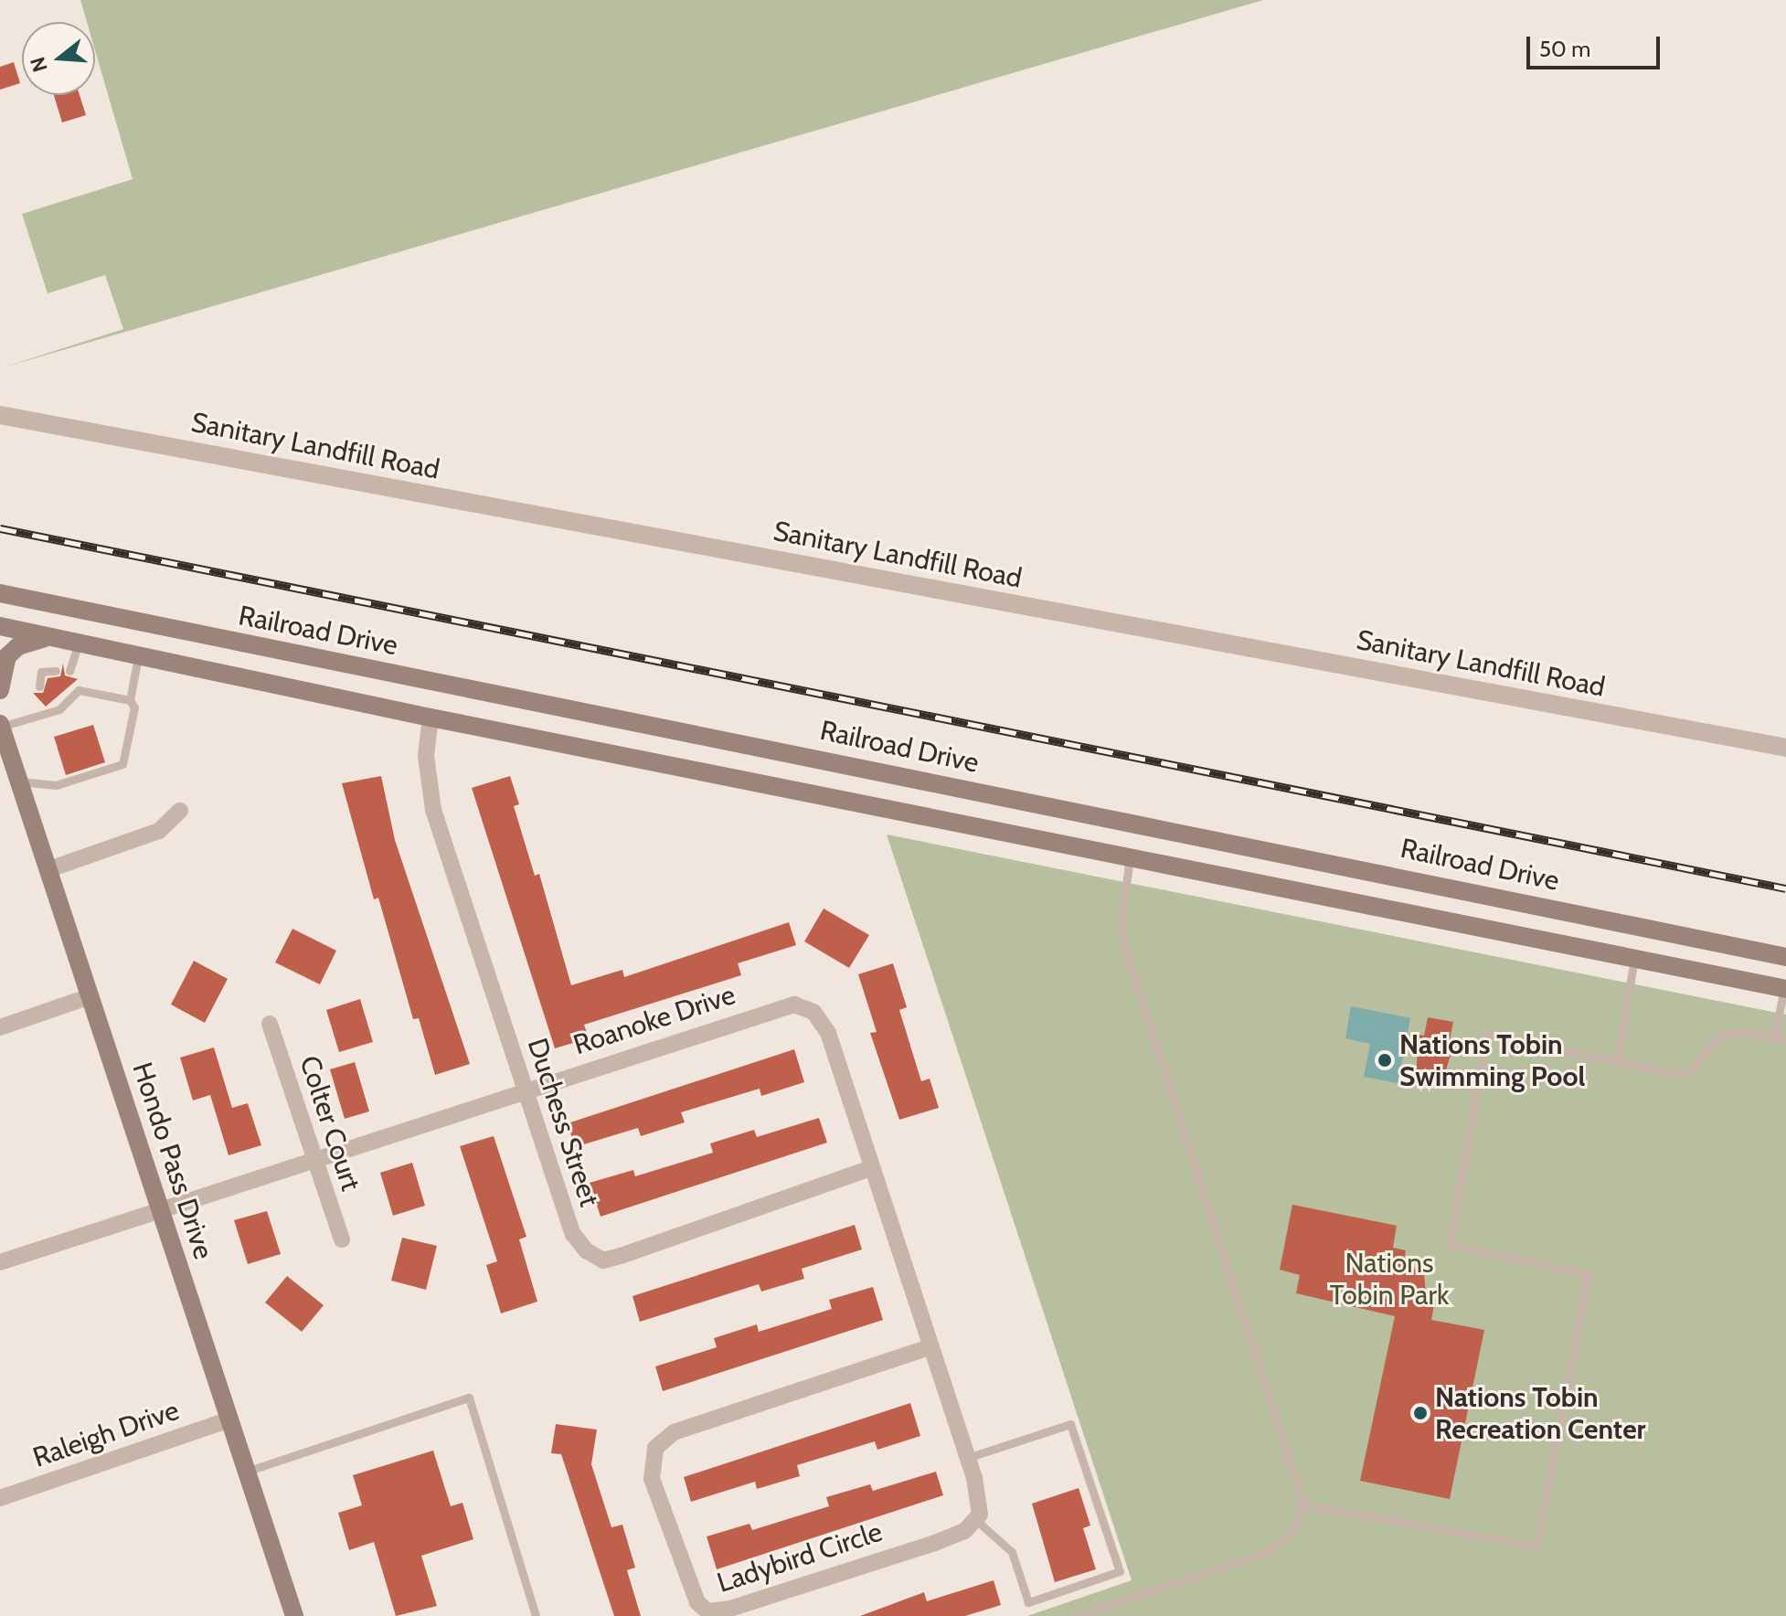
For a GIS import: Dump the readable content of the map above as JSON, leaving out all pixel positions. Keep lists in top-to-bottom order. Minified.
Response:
{"streets":{"main road":["Railroad Drive","Hondo Pass Drive"],"street":["Sanitary Landfill Road","Roanoke Drive","Duchess Street","Colter Court","Raleigh Drive","Ladybird Circle"]},"crossings":[["Roanoke Drive","Duchess Street"],["Roanoke Drive","Colter Court"],["Roanoke Drive","Hondo Pass Drive"],["Roanoke Drive","Ladybird Circle"],["Hondo Pass Drive","Raleigh Drive"]],"parks":["Nations Tobin Park"],"places":["Nations Tobin Swimming Pool","Nations Tobin Recreation Center"],"scale_bar":"50 m","north":"left"}
